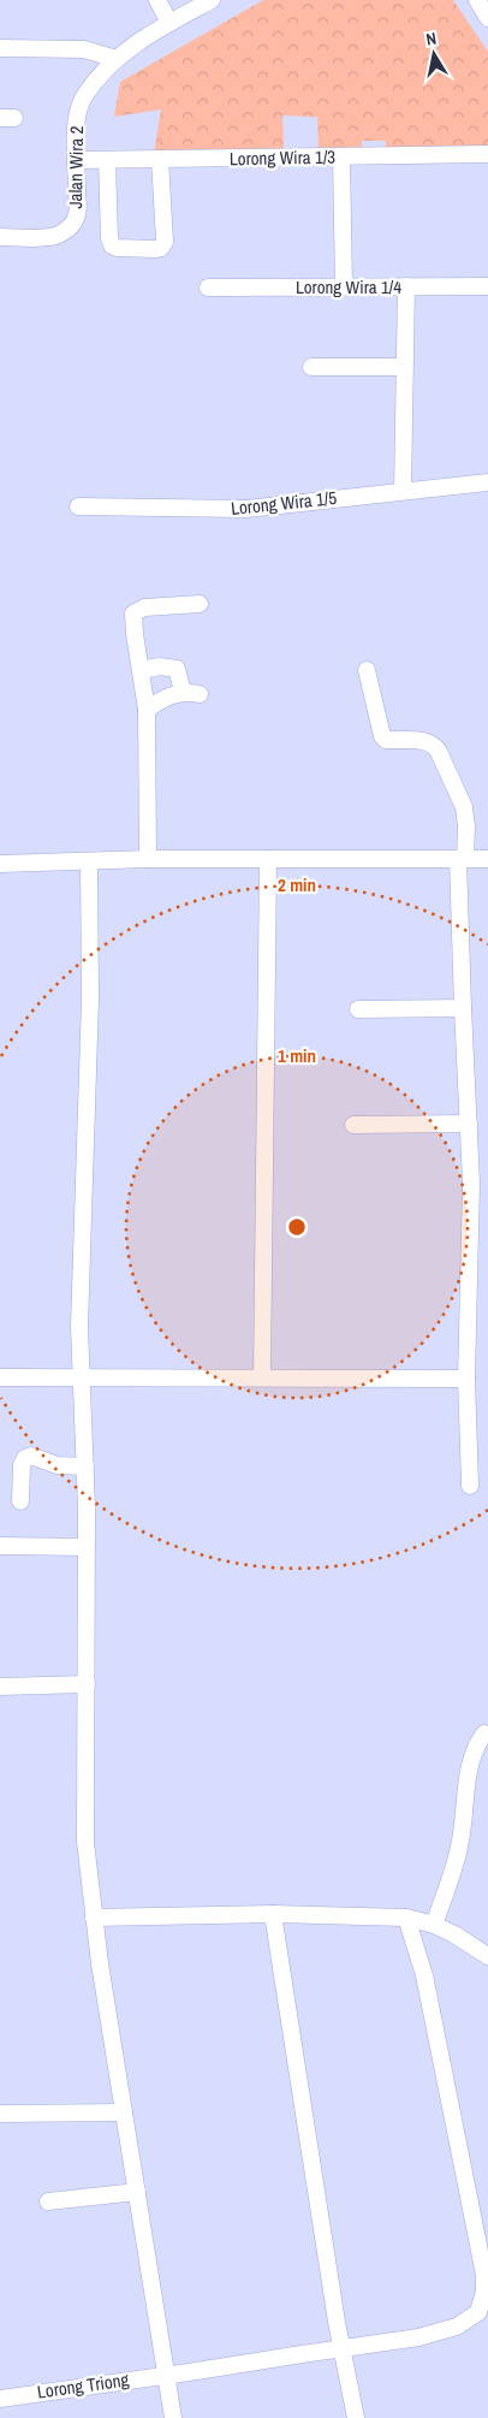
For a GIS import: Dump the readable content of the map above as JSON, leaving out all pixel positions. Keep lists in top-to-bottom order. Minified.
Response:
{"streets":{"street":["Lorong Wira 1/3","Jalan Wira 2","Lorong Wira 1/4","Lorong Wira 1/5","Lorong Triong"]},"crossings":[["Lorong Wira 1/3","Jalan Wira 2"]],"north":"top","rings":["2 min","1 min"]}
